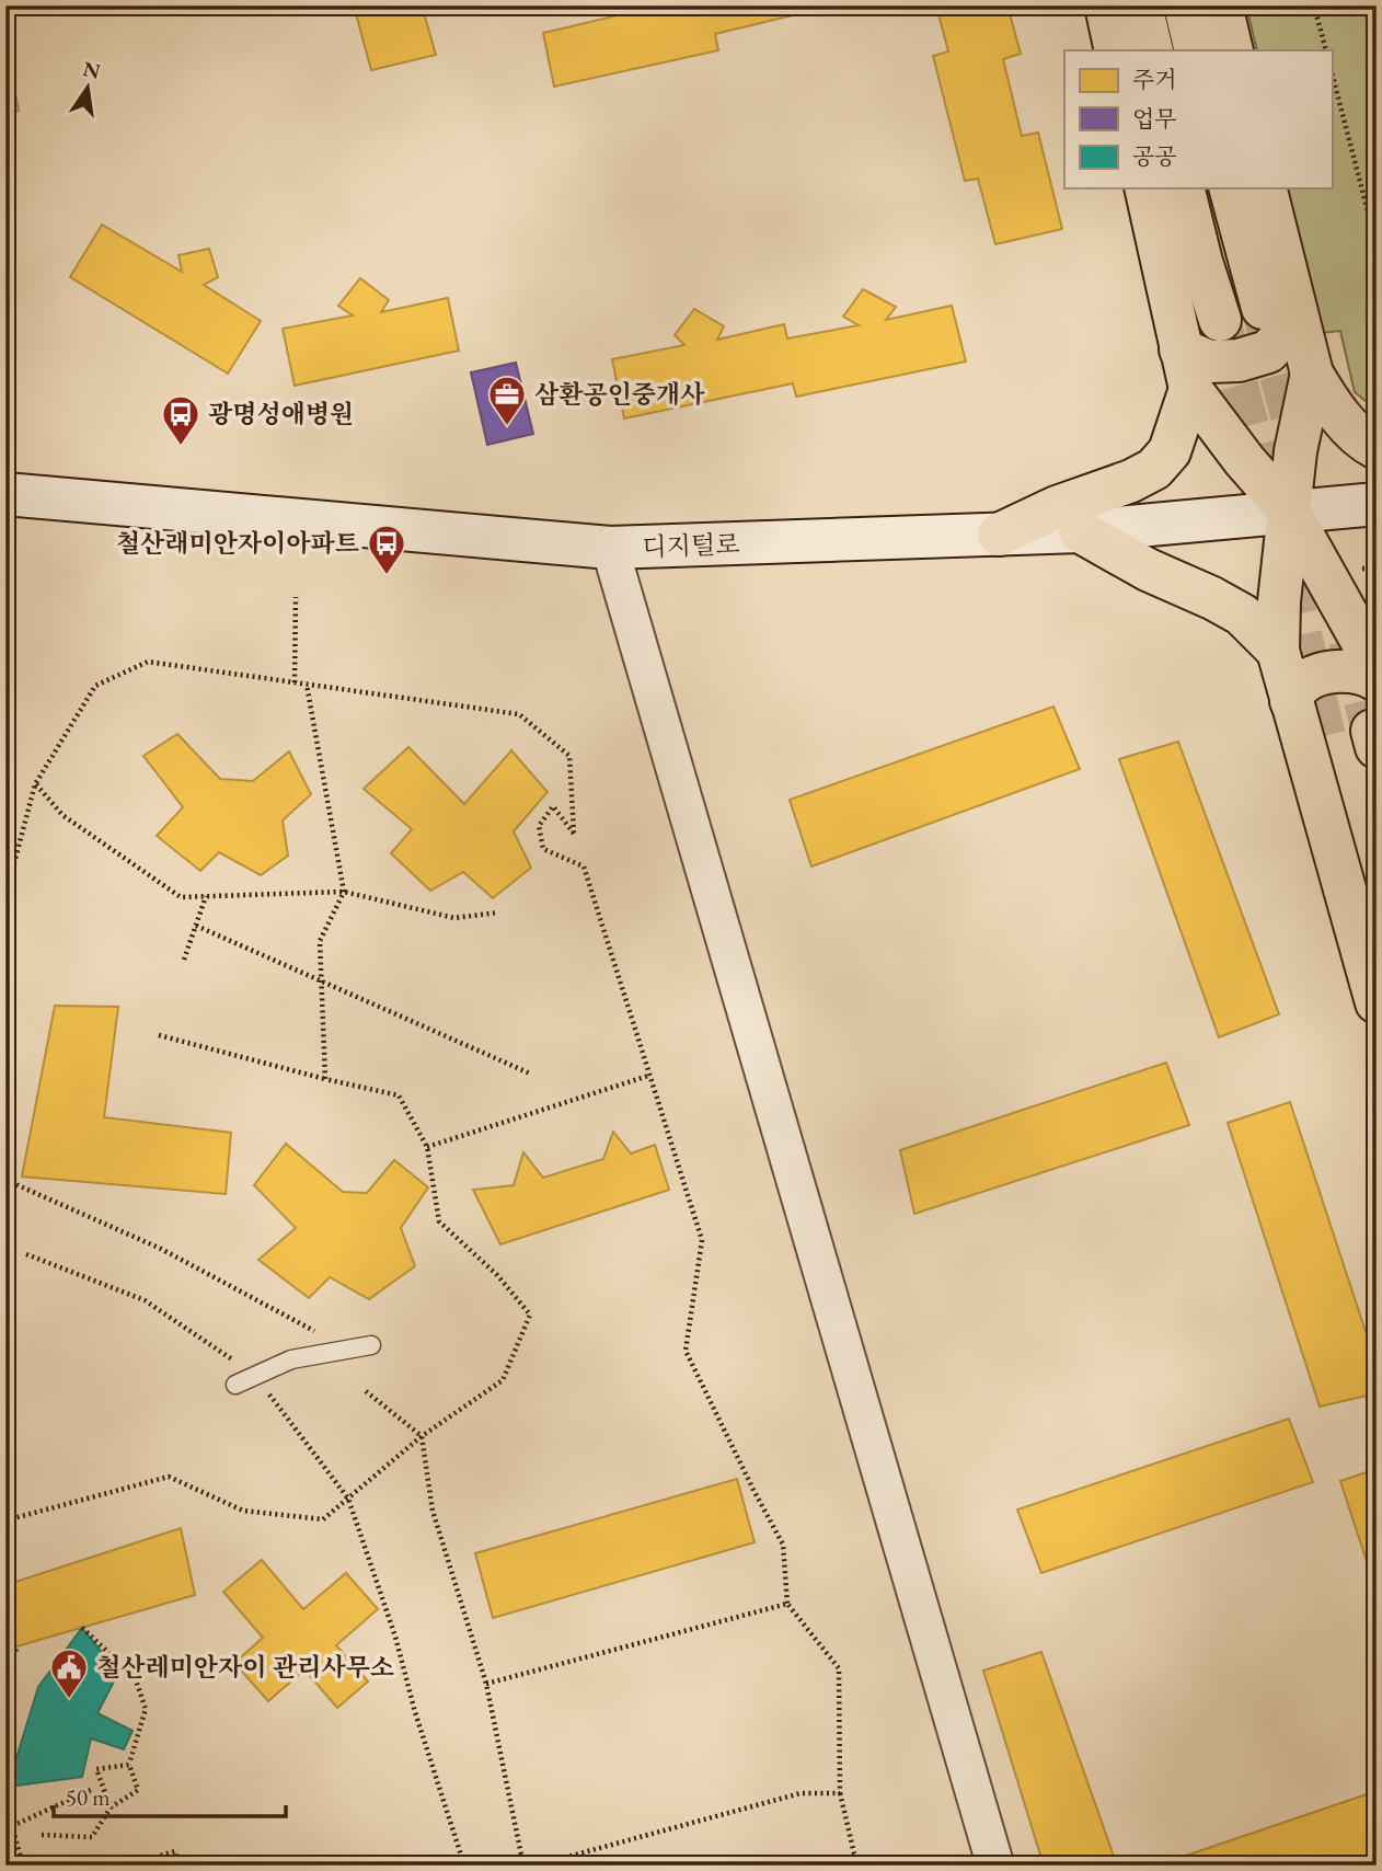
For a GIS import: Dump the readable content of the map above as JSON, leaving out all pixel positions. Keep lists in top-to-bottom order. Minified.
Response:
{"streets":{"main road":["디지털로"]},"places":{"office":["삼환공인중개사"],"bus stop":["광명성애병원","철산래미안자이아파트"],"public building":["철산레미안자이 관리사무소"]},"legend":["주거","업무","공공"],"scale_bar":"50 m","north":"top"}
